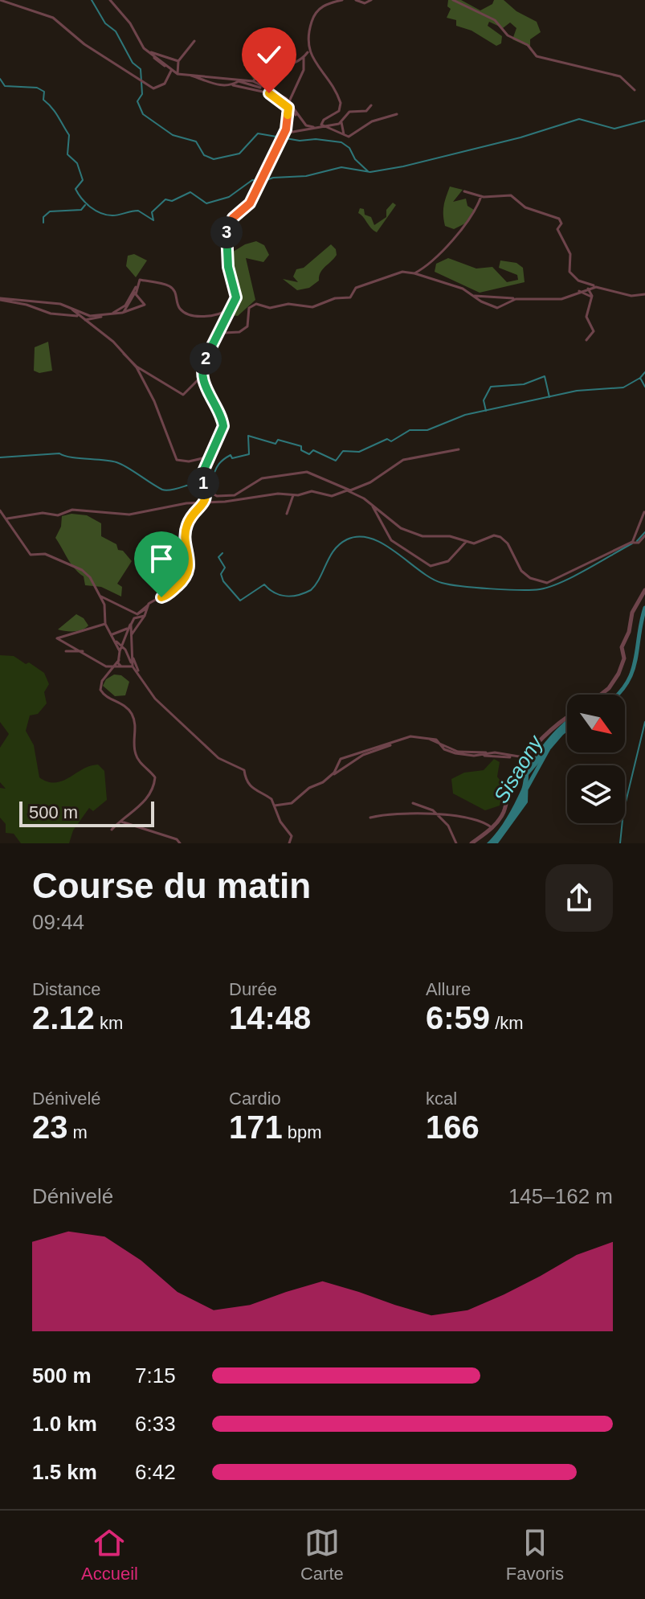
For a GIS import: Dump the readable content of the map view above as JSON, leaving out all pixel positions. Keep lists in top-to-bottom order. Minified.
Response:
{"water":["Sisaony"],"scale_bar":"500 m","north":"bottom right","page":{"pins":["3","2","1"],"scale":"500 m","heading":["Course du matin","09:44"],"stats":[["Distance","2.12 km"],["Durée","14:48"],["Allure","6:59 /km"],["Dénivelé","23 m"],["Cardio","171 bpm"],["kcal","166"]],"chart":["Dénivelé","145–162 m"],"list":[{"name":"500 m","note":"7:15"},{"name":"1.0 km","note":"6:33"},{"name":"1.5 km","note":"6:42"}],"tabs":["Accueil","Carte","Favoris"]}}
